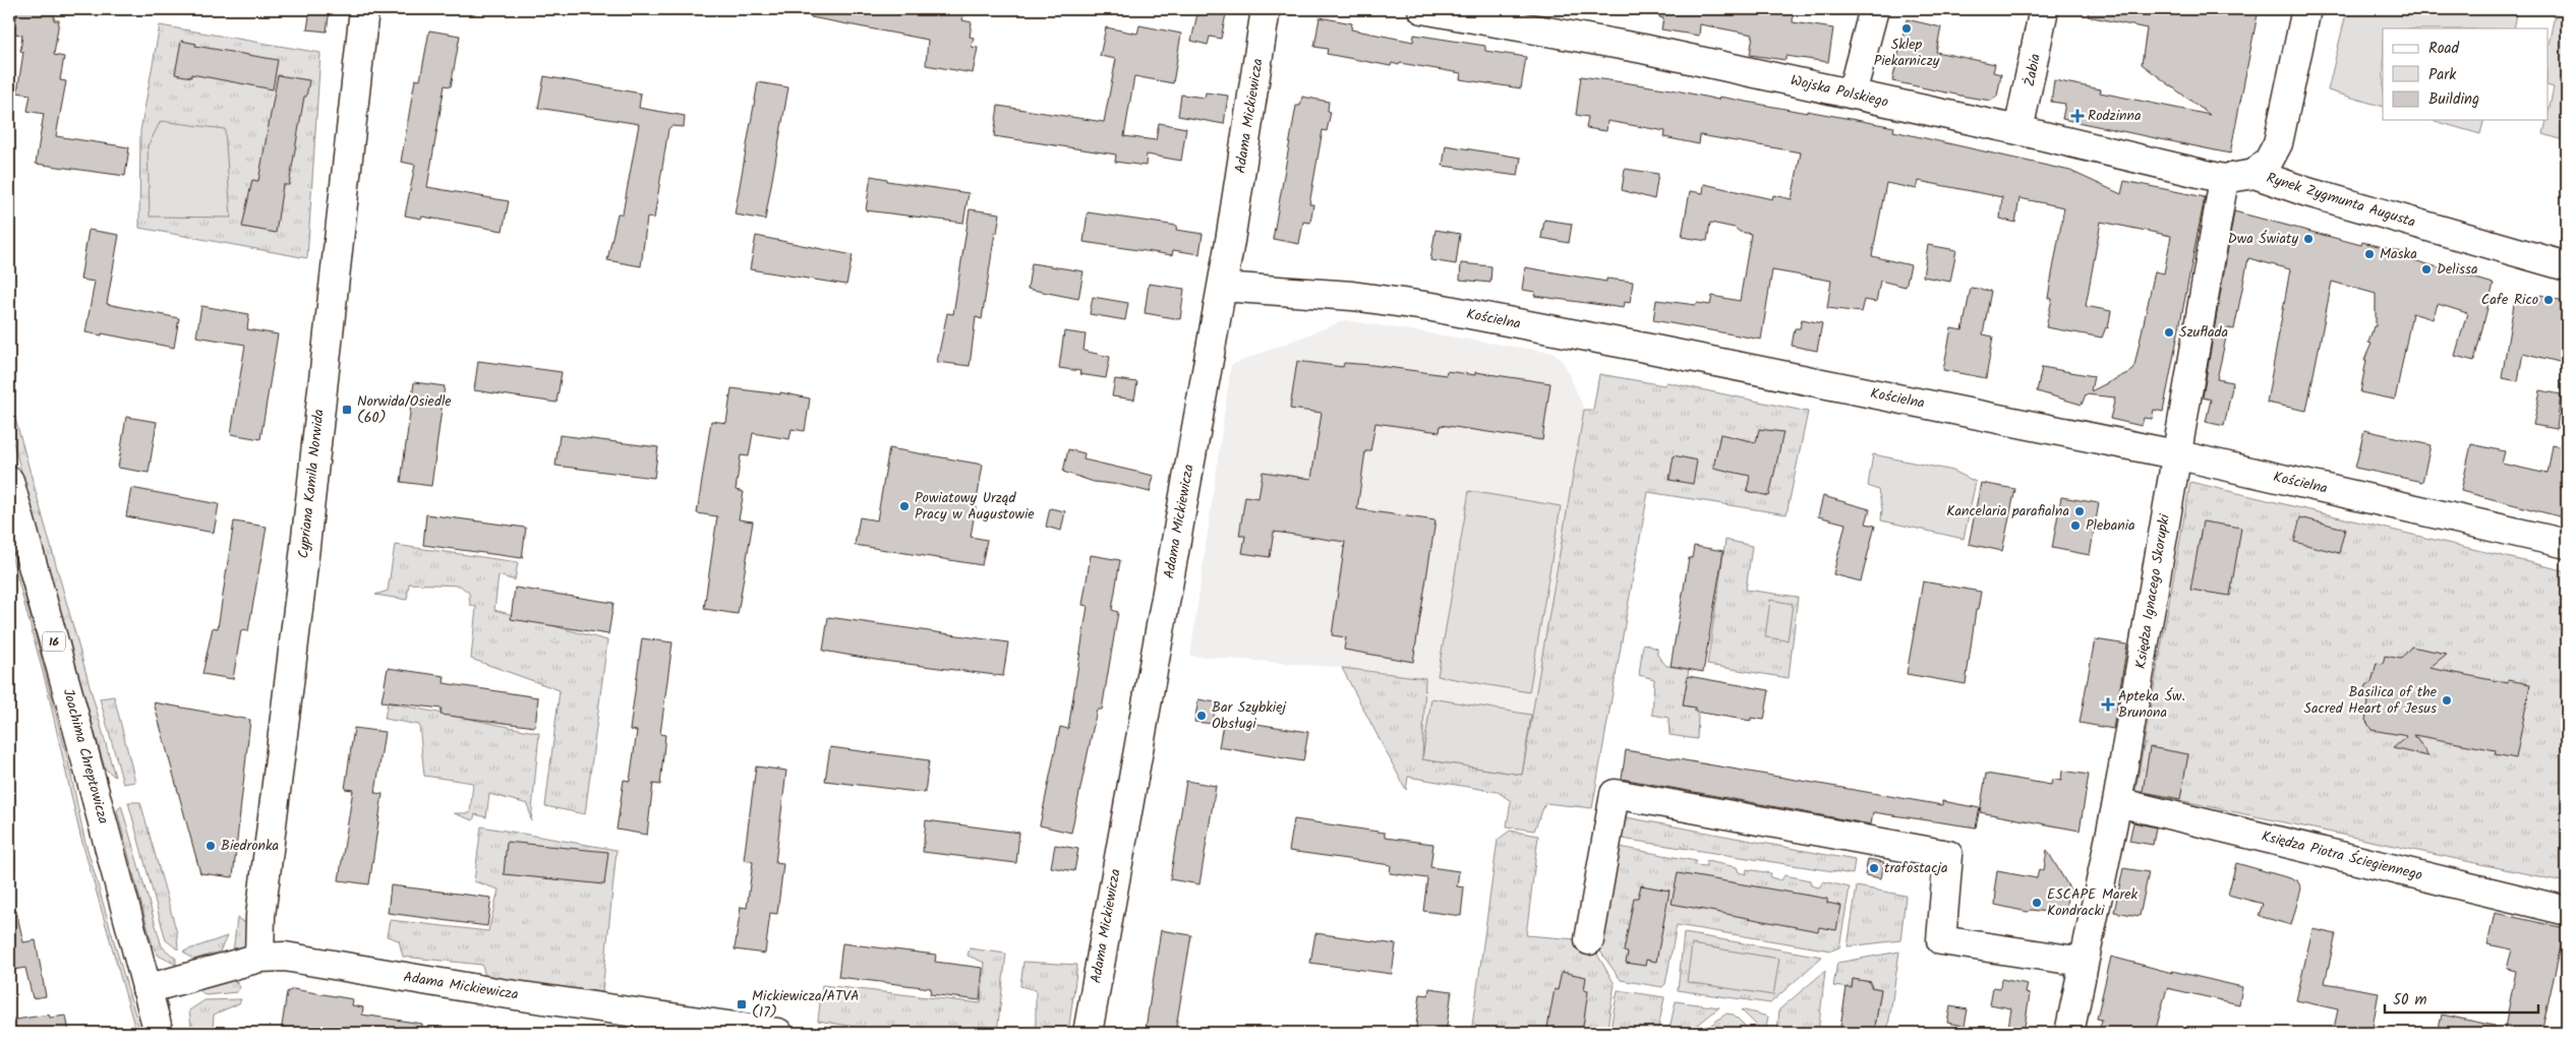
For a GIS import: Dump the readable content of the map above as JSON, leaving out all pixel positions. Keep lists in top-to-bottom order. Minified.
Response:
{"streets":{"street":["Żabia","Wojska Polskiego","Adama Mickiewicza","Rynek Zygmunta Augusta","Kościelna","Cypriana Kamila Norwida","Księdza Ignacego Skorupki","16","Joachima Chreptowicza","Księdza Piotra Ściegiennego"]},"crossings":[["Żabia","Wojska Polskiego"],["Wojska Polskiego","Rynek Zygmunta Augusta"],["Wojska Polskiego","Księdza Ignacego Skorupki"],["Adama Mickiewicza","Kościelna"],["Adama Mickiewicza","Cypriana Kamila Norwida"],["Adama Mickiewicza","Joachima Chreptowicza"],["Kościelna","Księdza Ignacego Skorupki"],["Księdza Ignacego Skorupki","Księdza Piotra Ściegiennego"]],"places":{"other":["Sklep Piekarniczy","Dwa Światy","Maska","Delissa","Cafe Rico","Szuflada","Powiatowy Urząd Pracy w Augustowie","Kancelaria parafialna","Plebania","Basilica of the Sacred Heart of Jesus","Bar Szybkiej Obsługi","Biedronka","trafostacja","ESCAPE Marek Kondracki"],"health":["Rodzinna","Apteka Św. Brunona"],"transit":["Norwida/Osiedle (60)","Mickiewicza/ATVA (17)"]},"legend":["Road","Park","Building"],"scale_bar":"50 m"}
